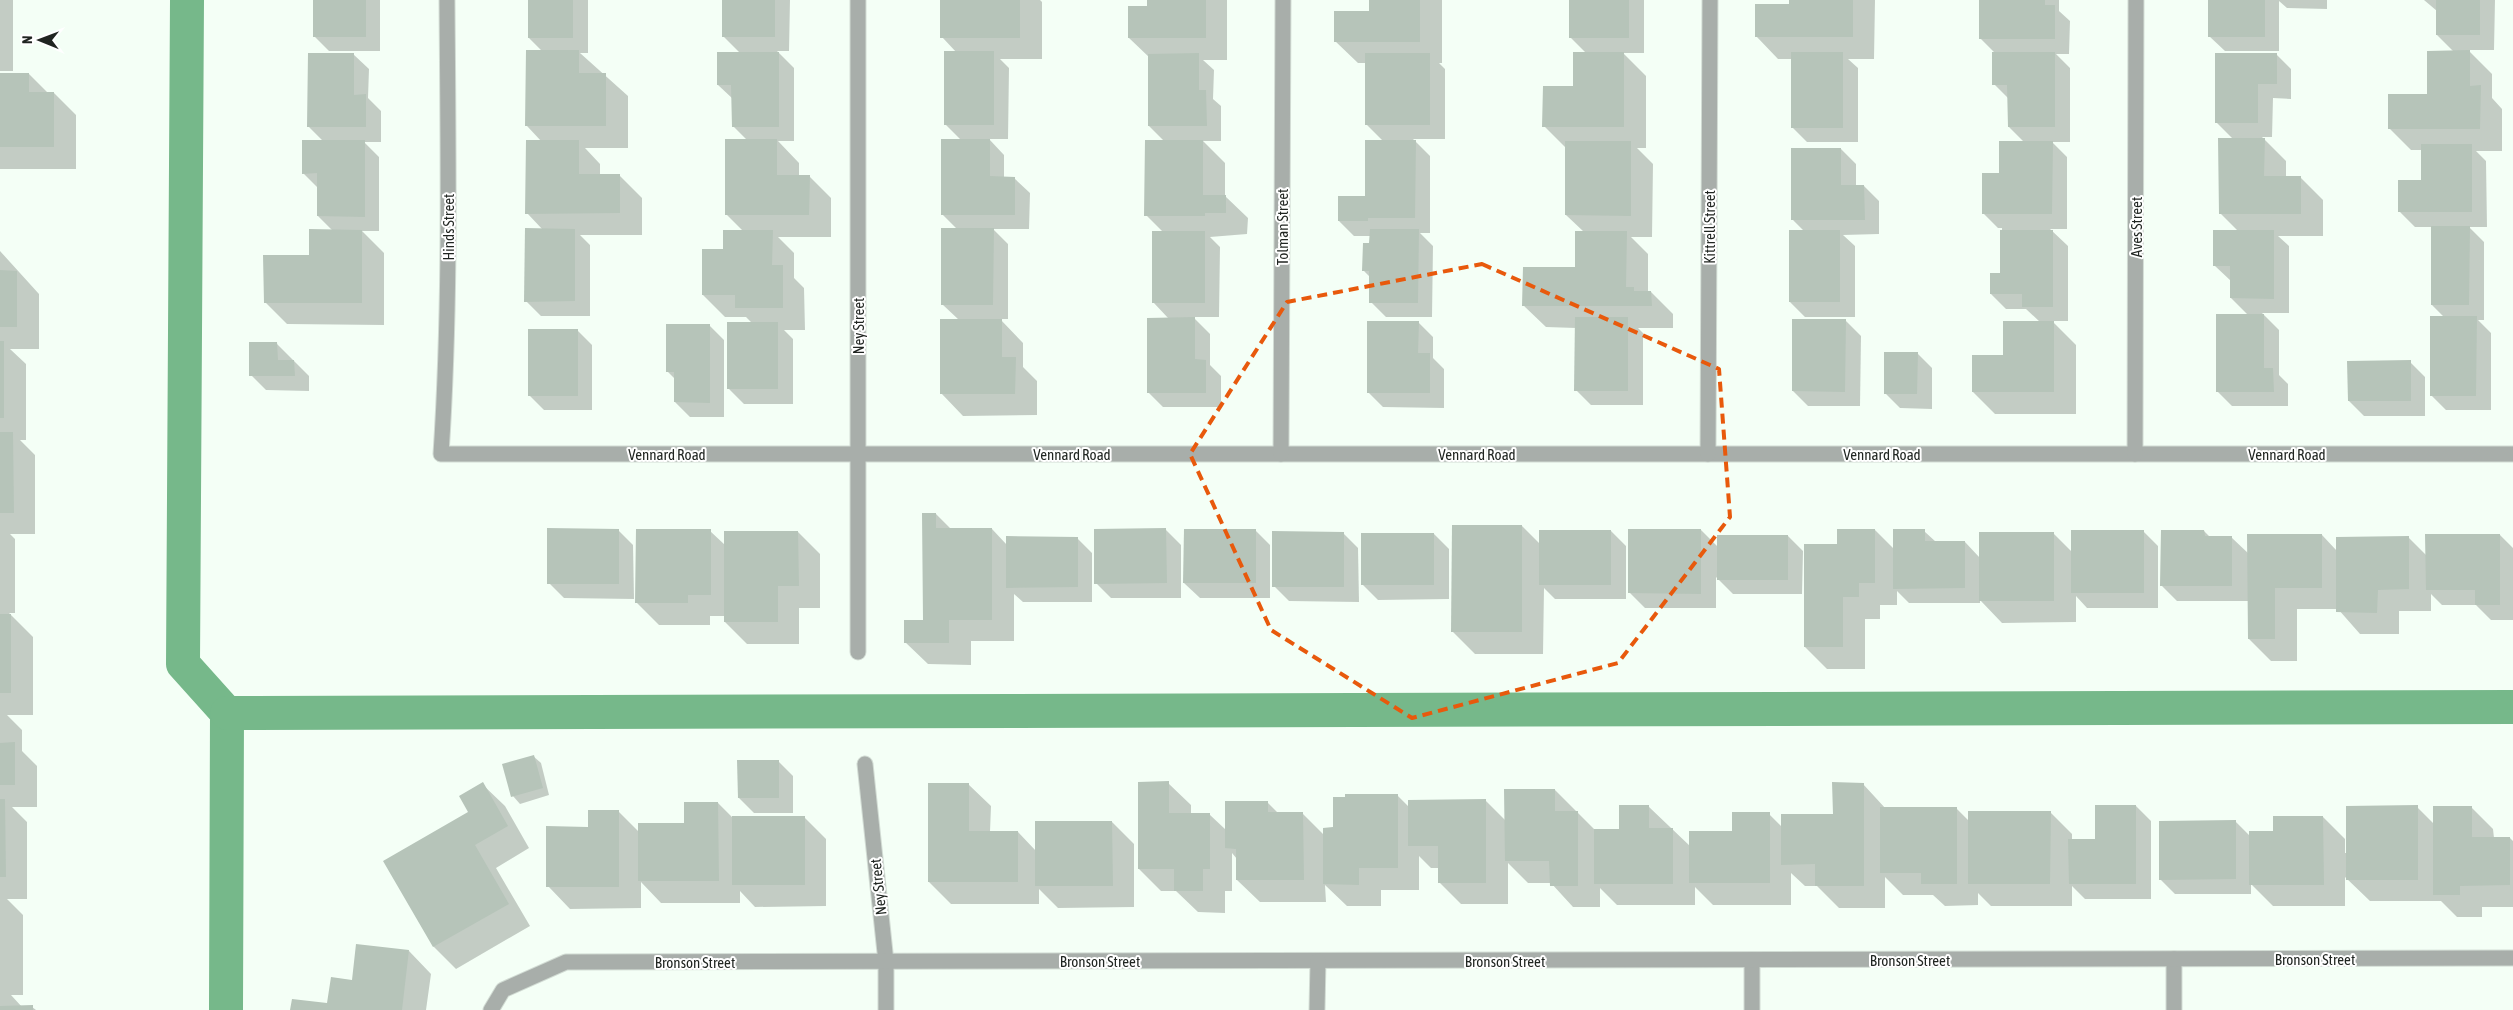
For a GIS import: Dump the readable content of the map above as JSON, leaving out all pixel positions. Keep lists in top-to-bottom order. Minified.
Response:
{"streets":{"street":["Hinds Street","Tolman Street","Kittrell Street","Aves Street","Ney Street","Vennard Road","Bronson Street"]},"crossings":[["Hinds Street","Vennard Road"],["Tolman Street","Vennard Road"],["Kittrell Street","Vennard Road"],["Aves Street","Vennard Road"],["Ney Street","Vennard Road"],["Ney Street","Bronson Street"]],"north":"left"}
